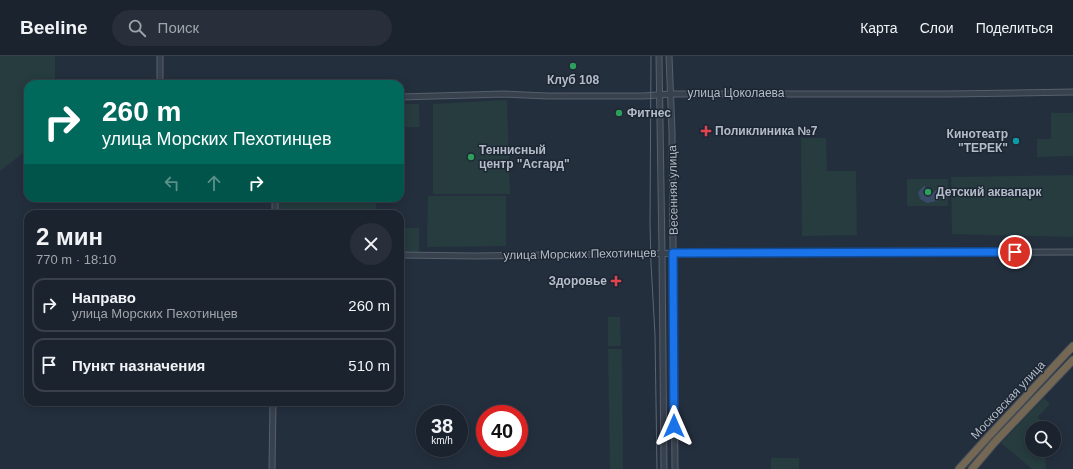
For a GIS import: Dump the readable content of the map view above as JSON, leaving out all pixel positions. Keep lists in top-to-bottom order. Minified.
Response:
{"streets":{"highway":["Московская улица"],"street":["улица Цоколаева","Весенняя улица","улица Морских Пехотинцев"]},"crossings":[["улица Цоколаева","Весенняя улица"],["Весенняя улица","улица Морских Пехотинцев"]],"places":{"other":["Клуб 108","Фитнес","Кинотеатр \"ТЕРЕК\"","Теннисный центр \"Асгард\"","Детский аквапарк"],"health":["Поликлиника №7","Здоровье"]},"page":{"header":"Beeline","search":"Поиск","nav":["Карта","Слои","Поделиться"],"turn":["260 m","улица Морских Пехотинцев"],"heading":["2 мин","770 m · 18:10"],"list":[{"name":"Направо","note":"улица Морских Пехотинцев","value":"260 m"},{"name":"Пункт назначения","value":"510 m"}],"speed":"38 km/h","limit":"40"}}
